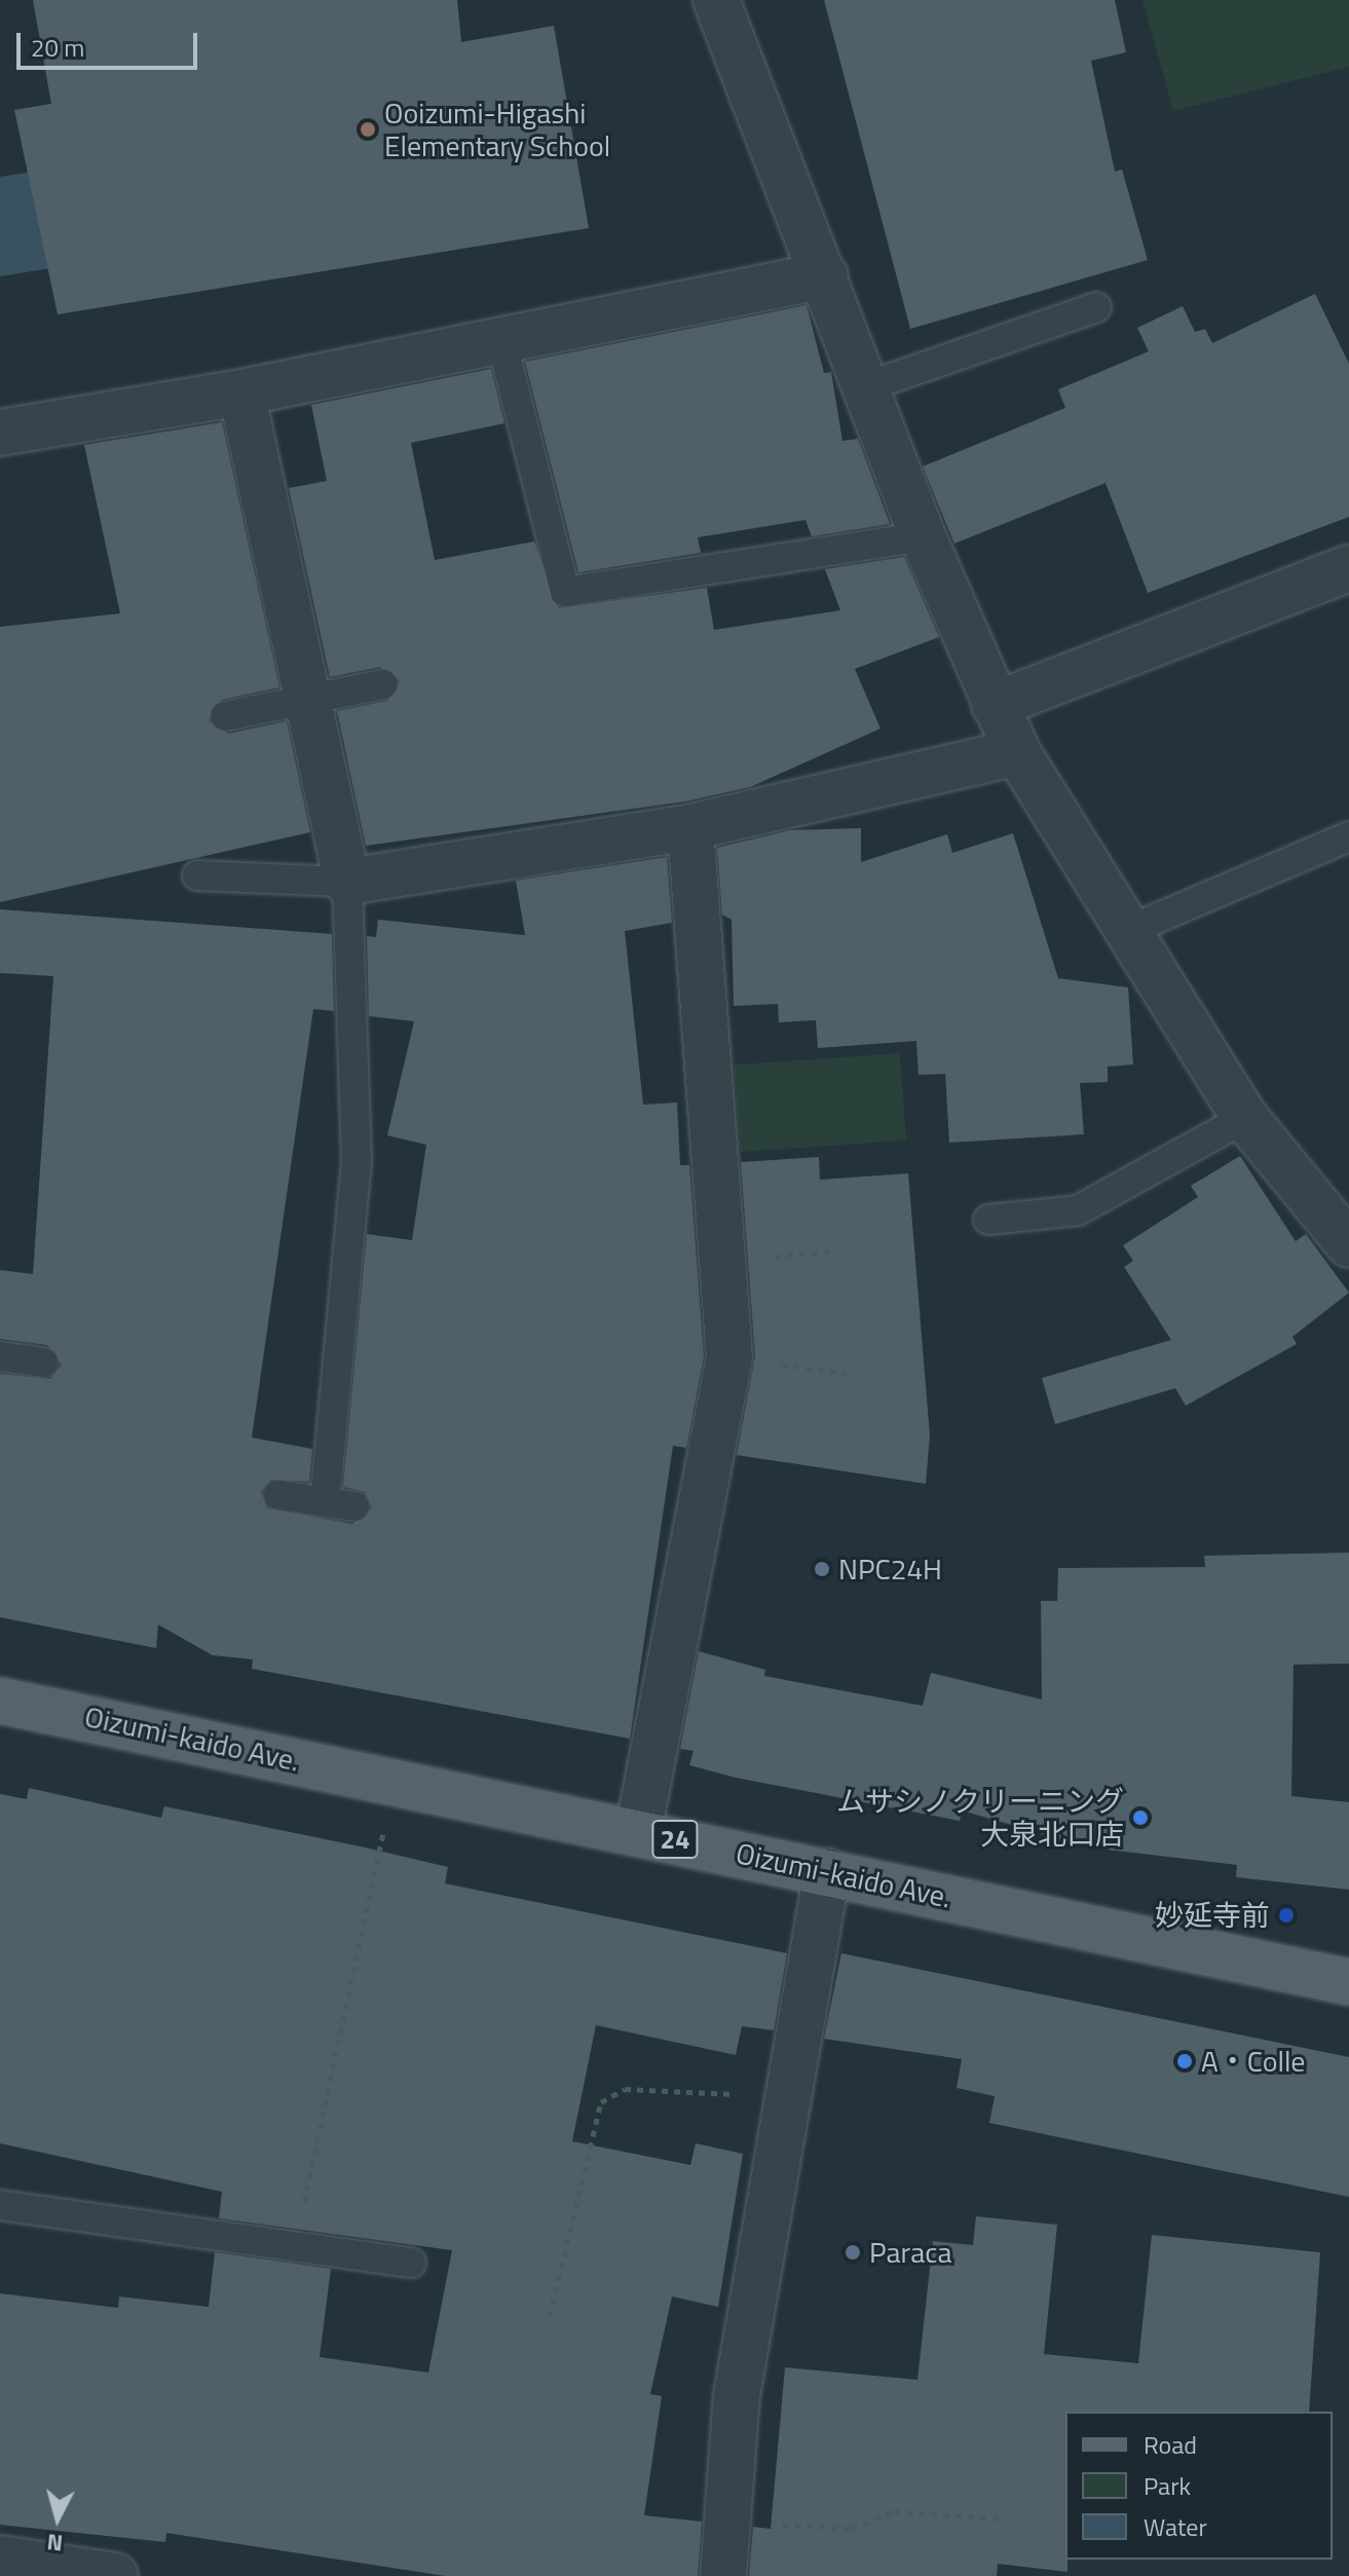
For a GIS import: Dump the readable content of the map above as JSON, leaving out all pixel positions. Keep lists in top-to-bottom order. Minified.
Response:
{"streets":{"main road":["Oizumi-kaido Ave.","24"]},"places":["Ooizumi-Higashi Elementary School","NPC24H","ムサシノクリーニング 大泉北口店","妙延寺前","A・Colle","Paraca"],"legend":["Road","Park","Water"],"scale_bar":"20 m","north":"bottom"}
